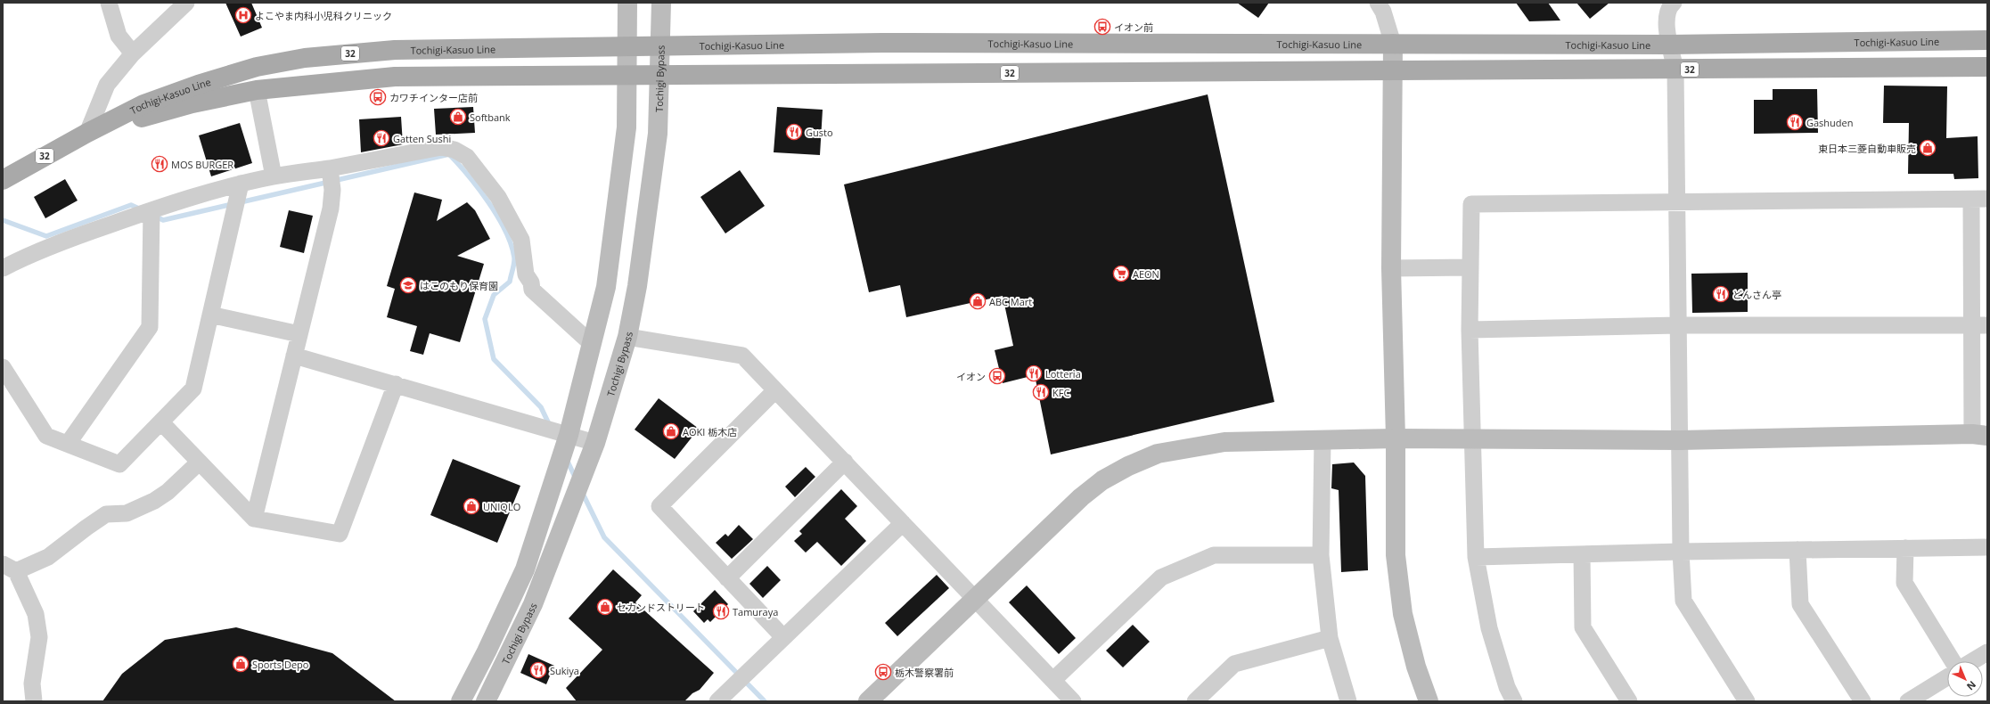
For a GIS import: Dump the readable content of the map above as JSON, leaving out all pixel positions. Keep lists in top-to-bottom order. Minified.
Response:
{"streets":{"main road":["Tochigi-Kasuo Line","32"],"street":["Tochigi Bypass"]},"crossings":[["Tochigi-Kasuo Line","Tochigi Bypass"]],"places":{"hospital":["よこやま内科小児科クリニック"],"bus stop":["イオン前","カワチインター店前","イオン","栃木警察署前"],"shop":["Softbank","東日本三菱自動車販売","ABC Mart","AOKI 栃木店","UNIQLO","セカンドストリート","Sports Depo"],"restaurant":["Gashuden","Gusto","Gatten Sushi","MOS BURGER","どんさん亭","Lotteria","KFC","Tamuraya","Sukiya"],"supermarket":["AEON"],"school or university":["はこのもり保育園"]},"north":"bottom right"}
